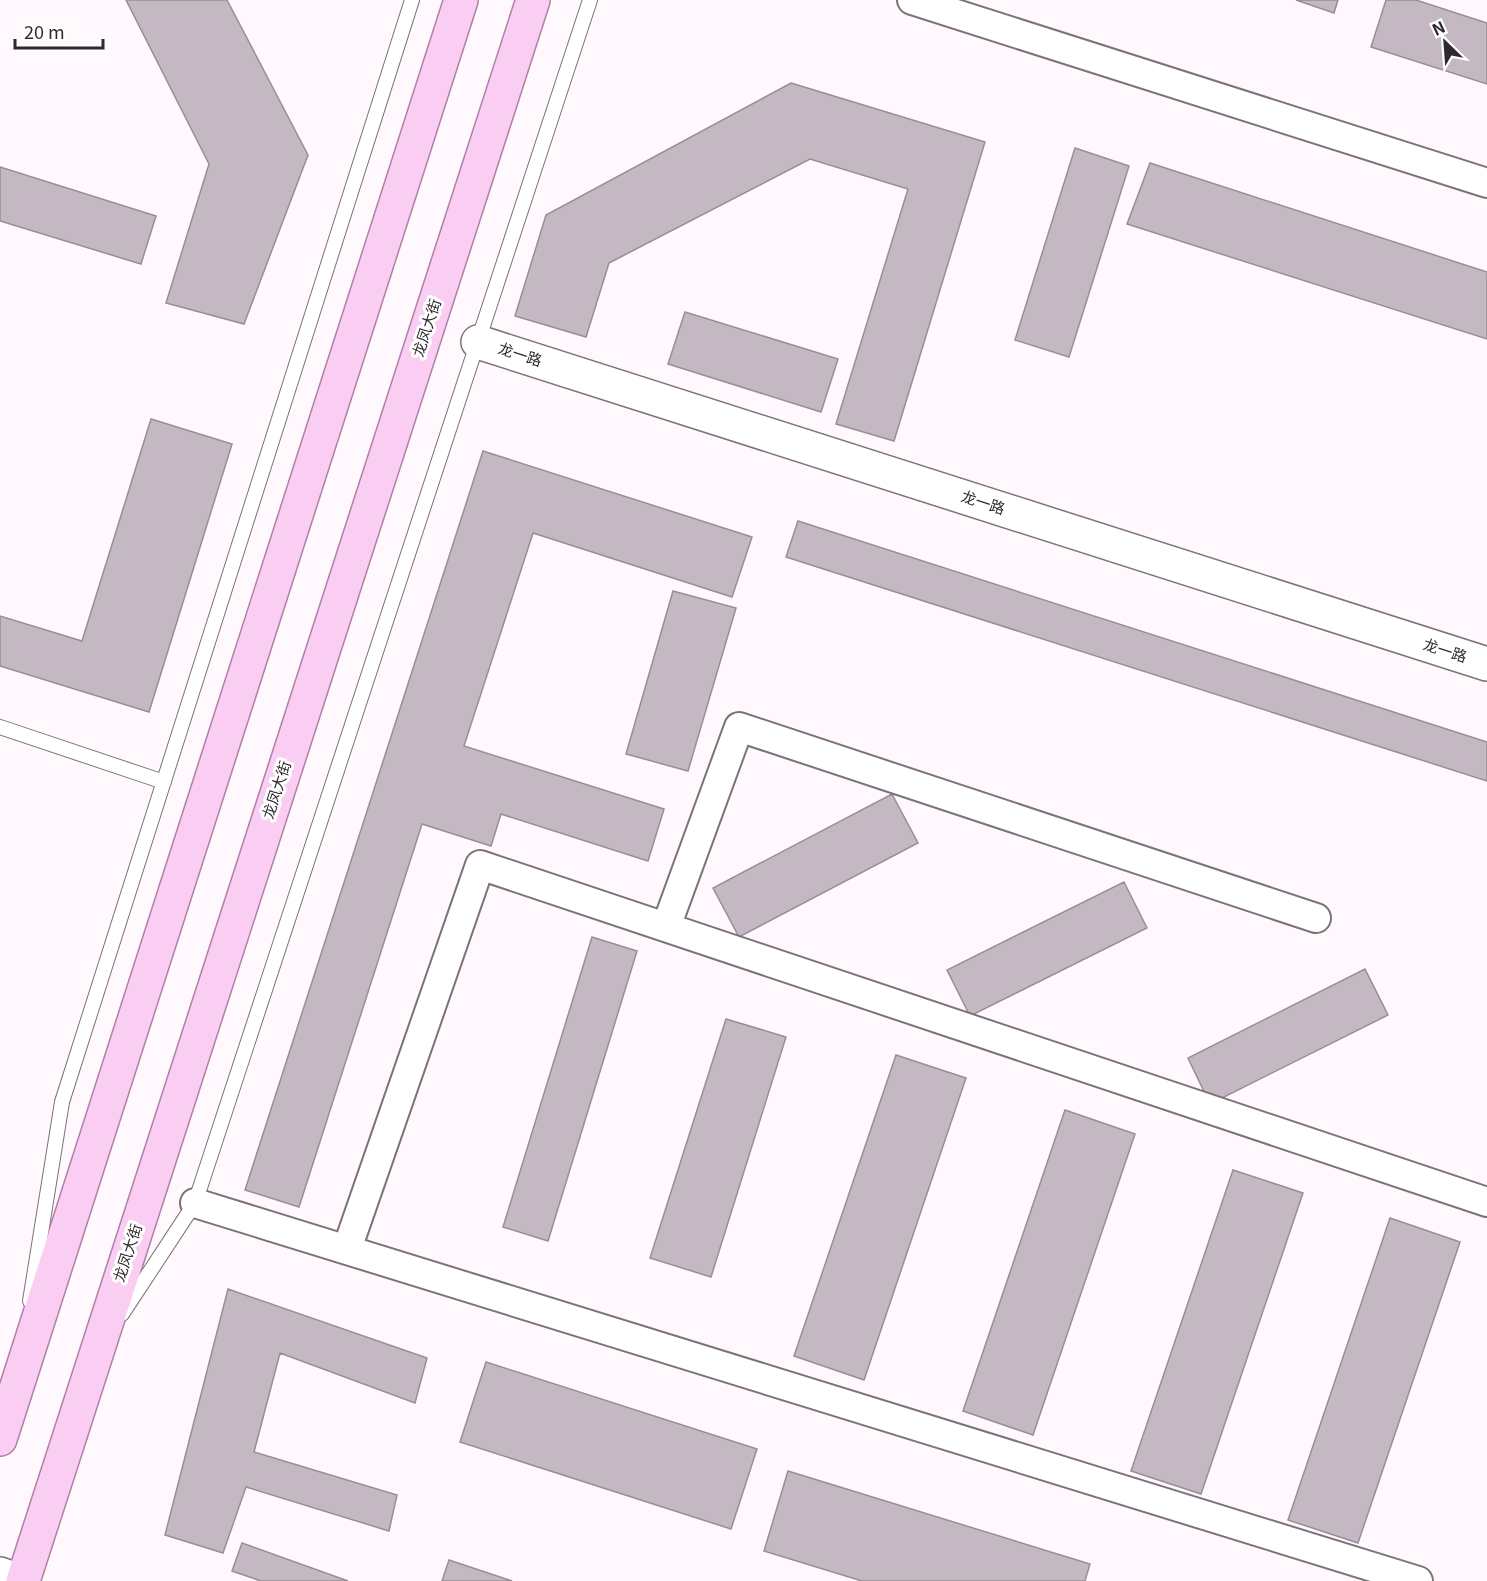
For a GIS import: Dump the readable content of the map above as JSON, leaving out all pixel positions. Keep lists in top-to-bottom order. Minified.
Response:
{"streets":{"main road":["龙凤大街"],"street":["龙一路"]},"scale_bar":"20 m","north":"top left"}
